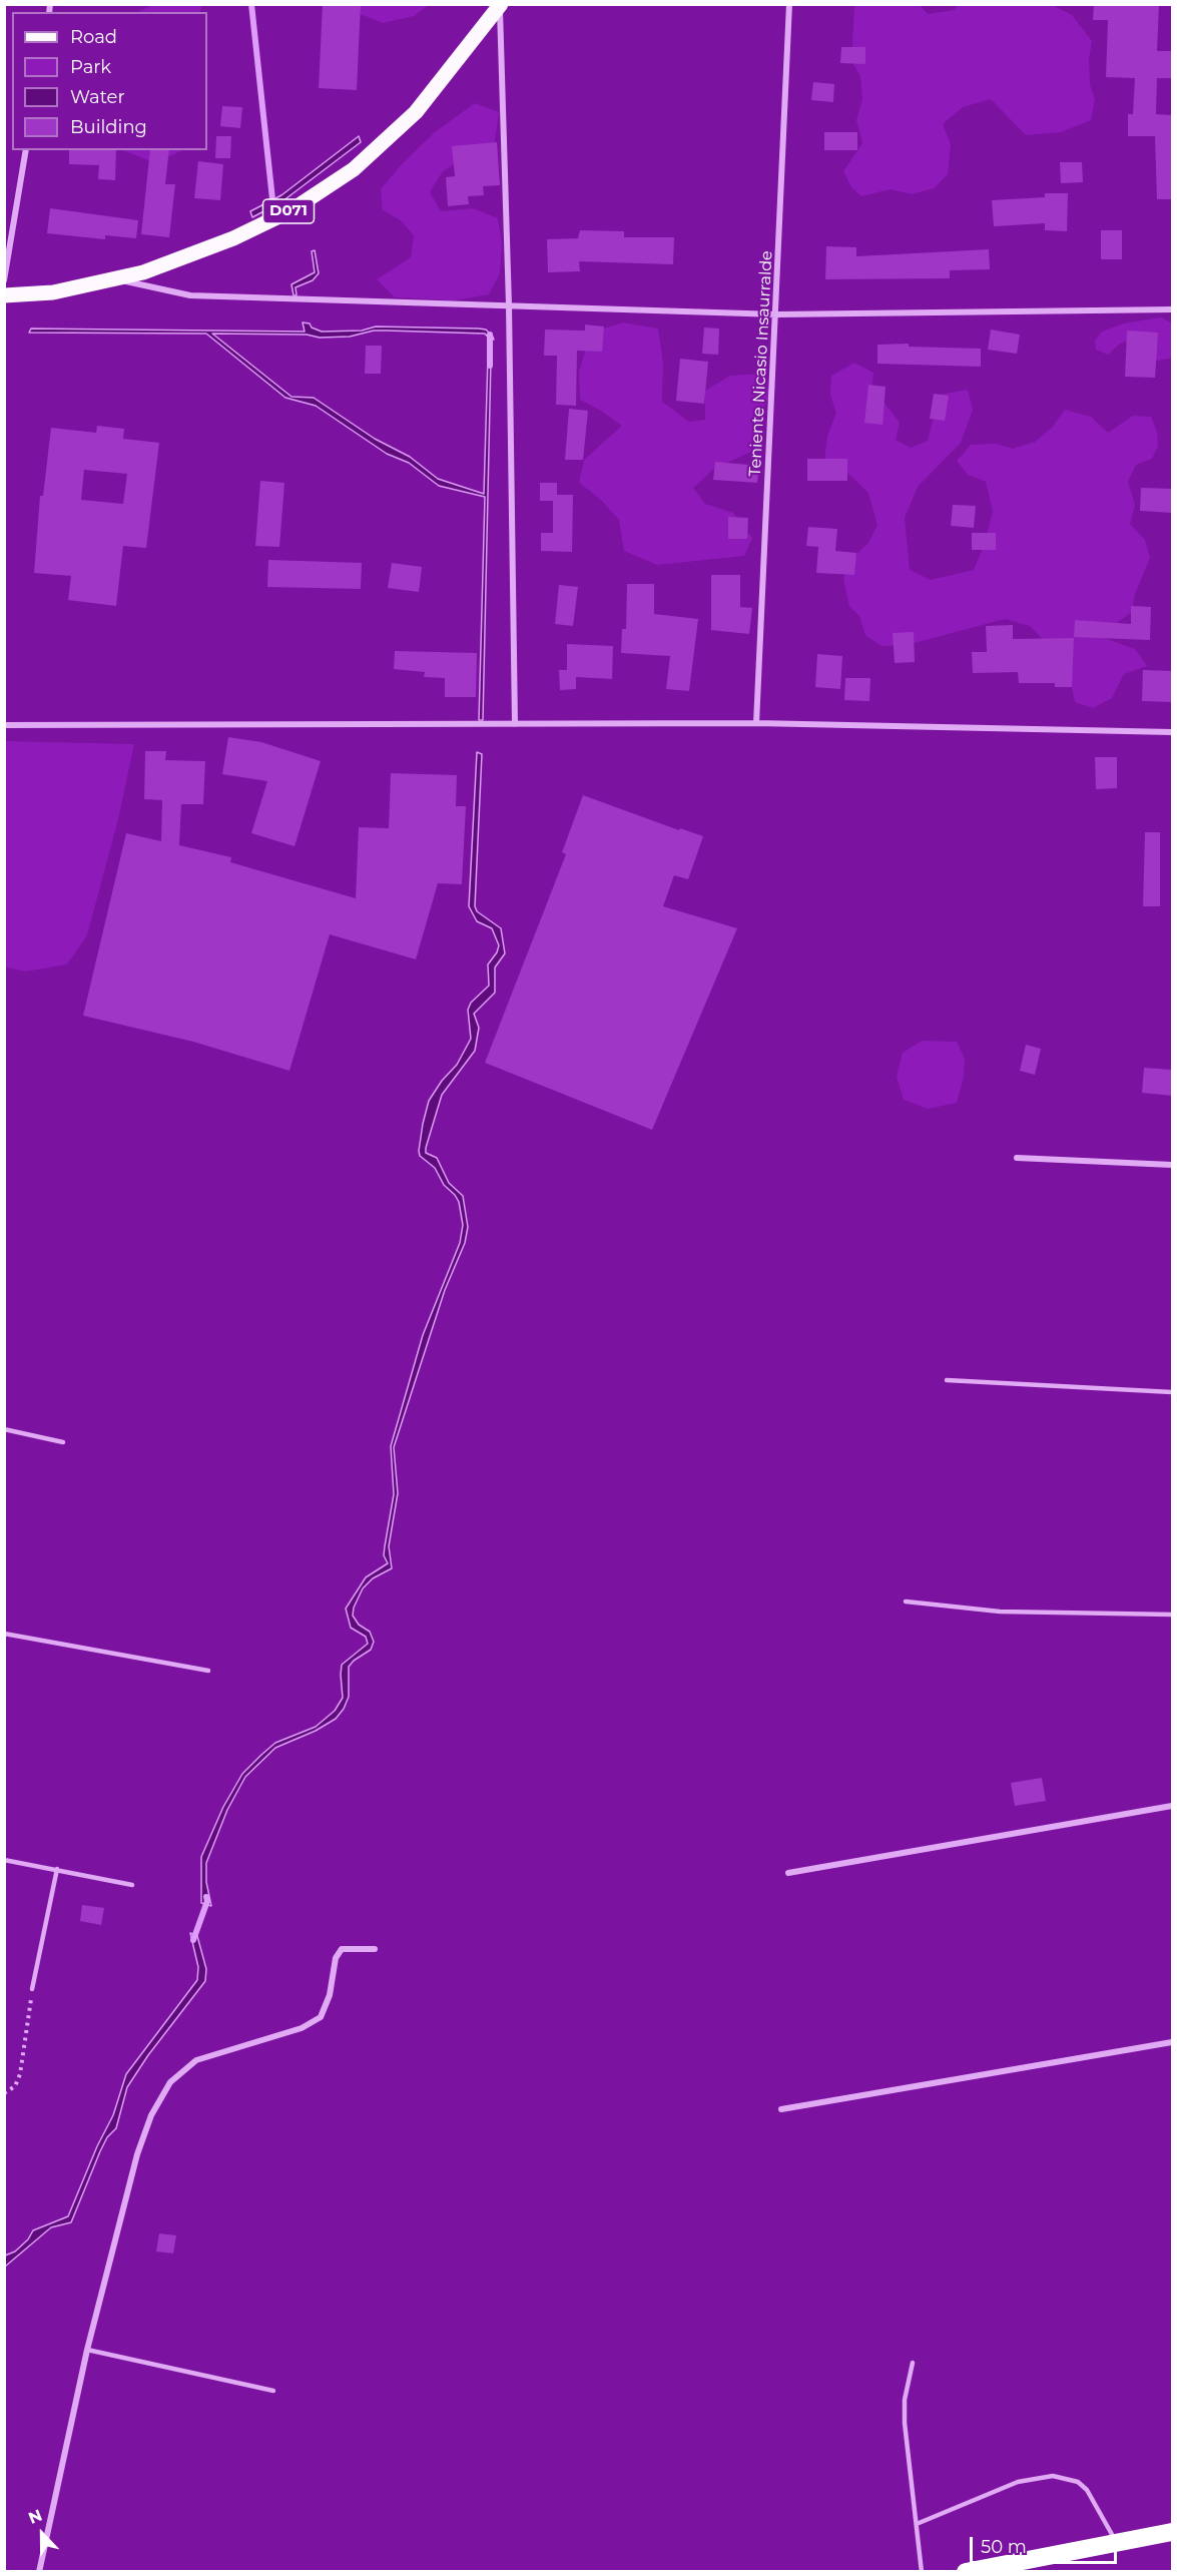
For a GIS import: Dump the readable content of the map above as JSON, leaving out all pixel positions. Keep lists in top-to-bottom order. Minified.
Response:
{"streets":{"main road":["D071"],"street":["Teniente Nicasio Insaurralde"]},"legend":["Road","Park","Water","Building"],"scale_bar":"50 m","north":"top"}
